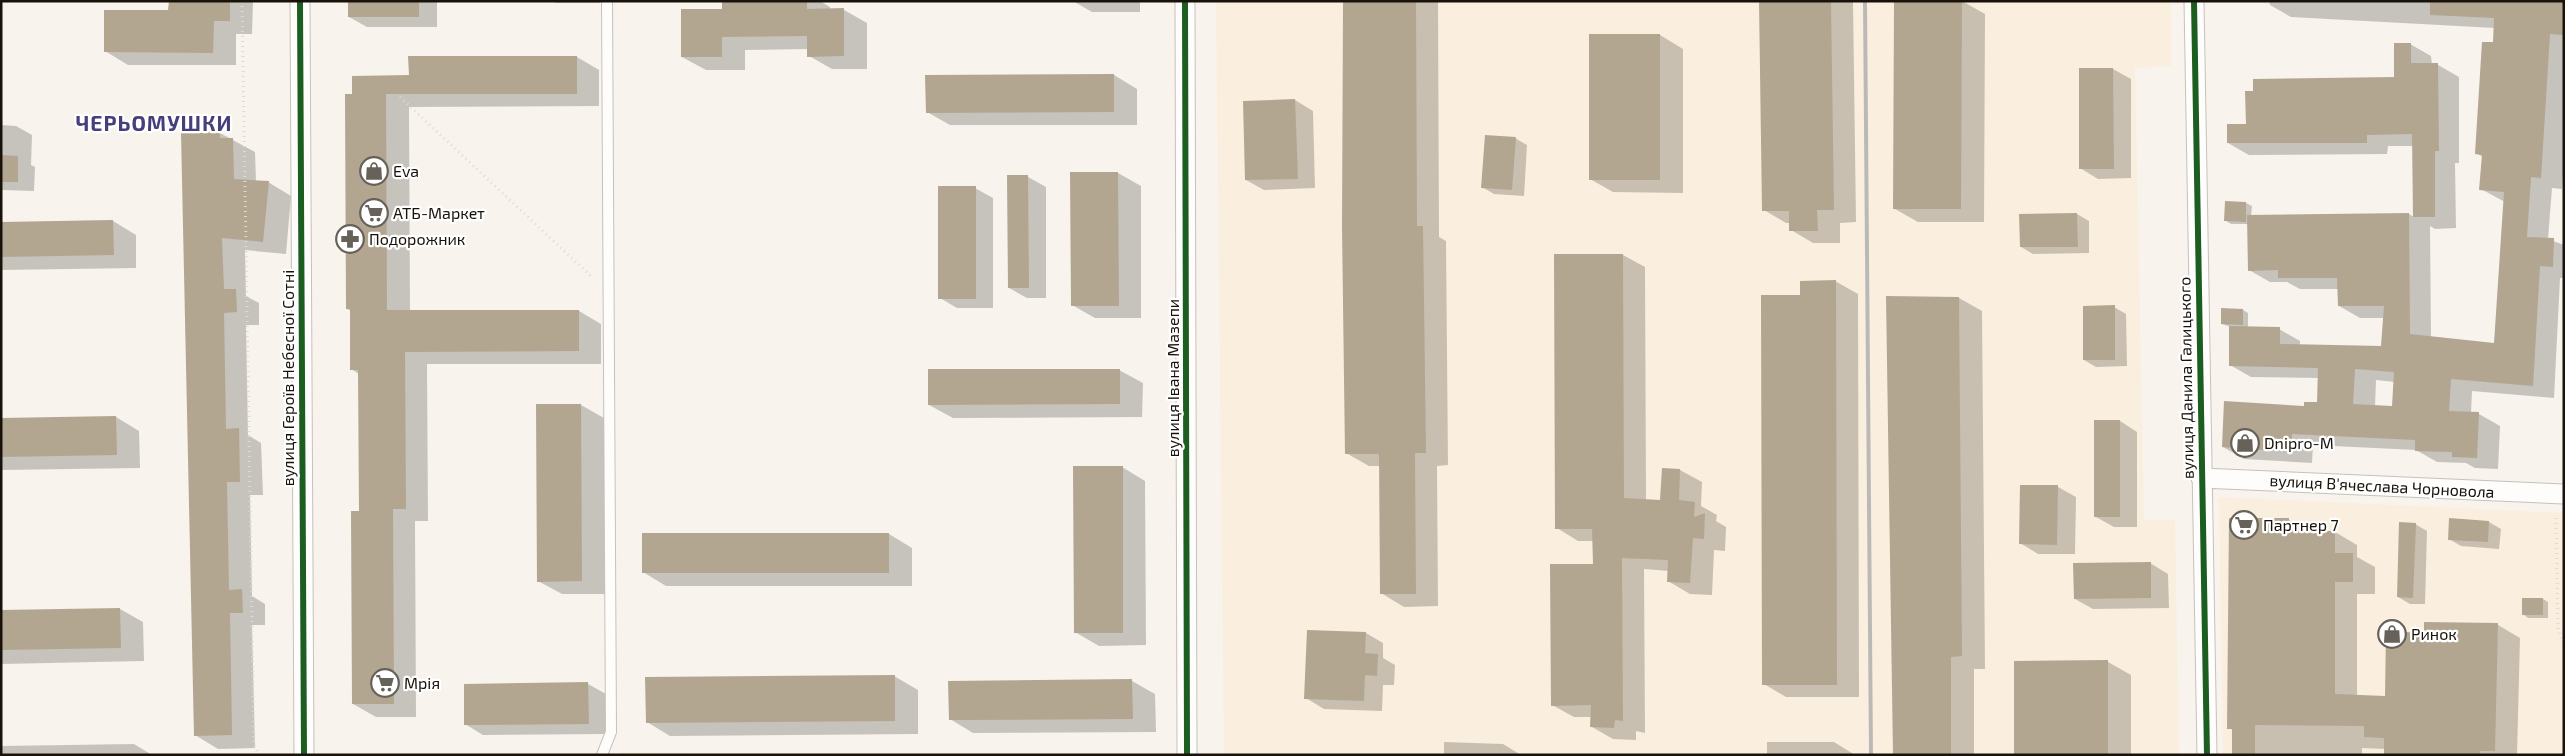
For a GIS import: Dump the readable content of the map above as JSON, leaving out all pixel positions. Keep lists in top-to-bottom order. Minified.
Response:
{"streets":{"street":["вулиця Героїв Небесної Сотні","вулиця Івана Мазепи","вулиця Данила Галицького","вулиця В'ячеслава Чорновола"]},"crossings":[["вулиця Данила Галицького","вулиця В'ячеслава Чорновола"]],"districts":["ЧЕРЬОМУШКИ"],"places":{"shop":["Eva","Dnipro-M","Ринок"],"supermarket":["АТБ-Маркет","Партнер 7","Мрія"],"pharmacy":["Подорожник"]}}
